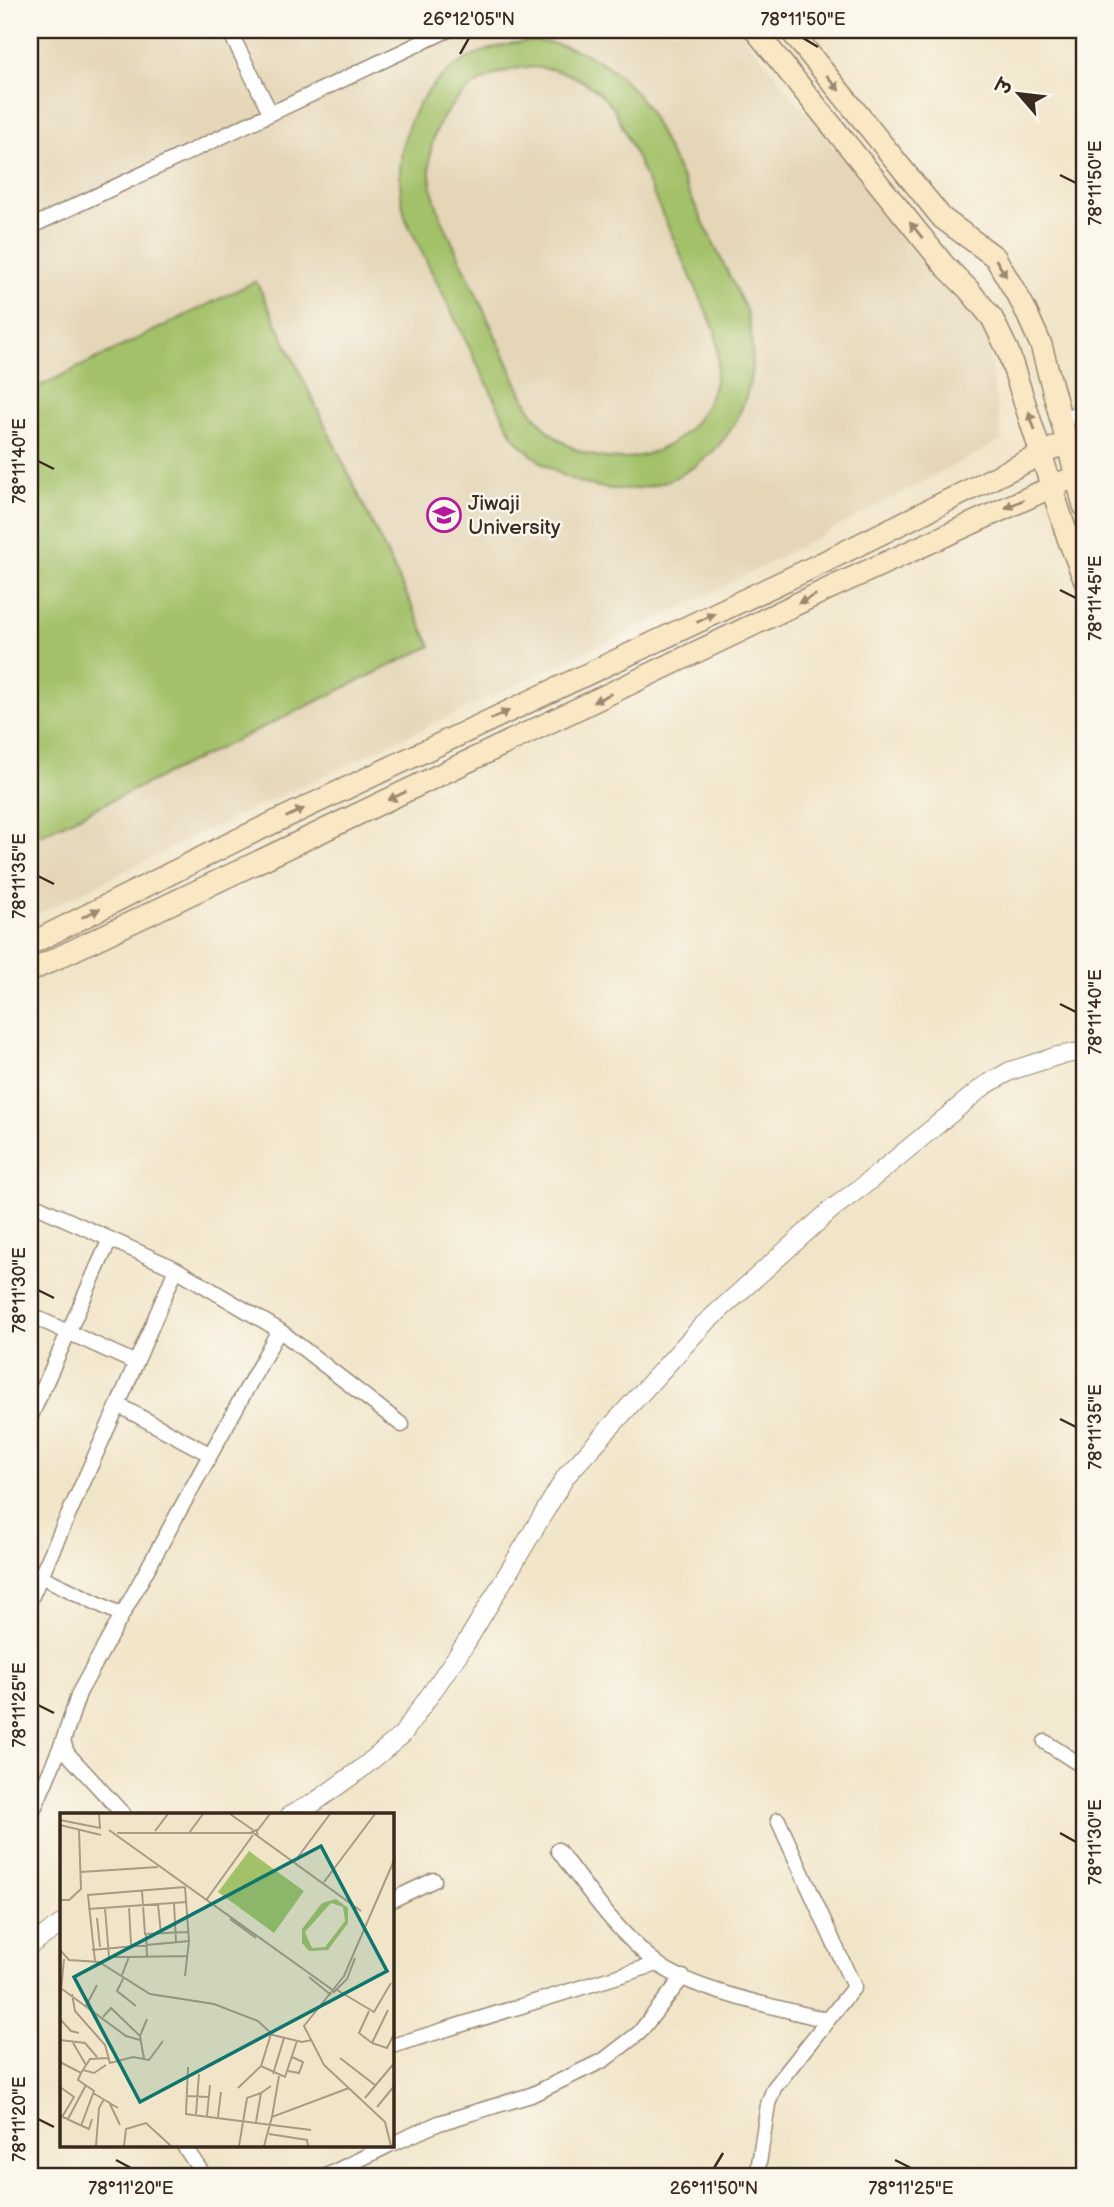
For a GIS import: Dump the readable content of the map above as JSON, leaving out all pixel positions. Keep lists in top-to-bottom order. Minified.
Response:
{"places":{"school or university":["Jiwaji University"]},"north":"top left","coordinates":["26°12'05\"N","78°11'50\"E","78°11'40\"E","78°11'45\"E","78°11'35\"E","78°11'30\"E","78°11'25\"E","78°11'20\"E","26°11'50\"N"]}
